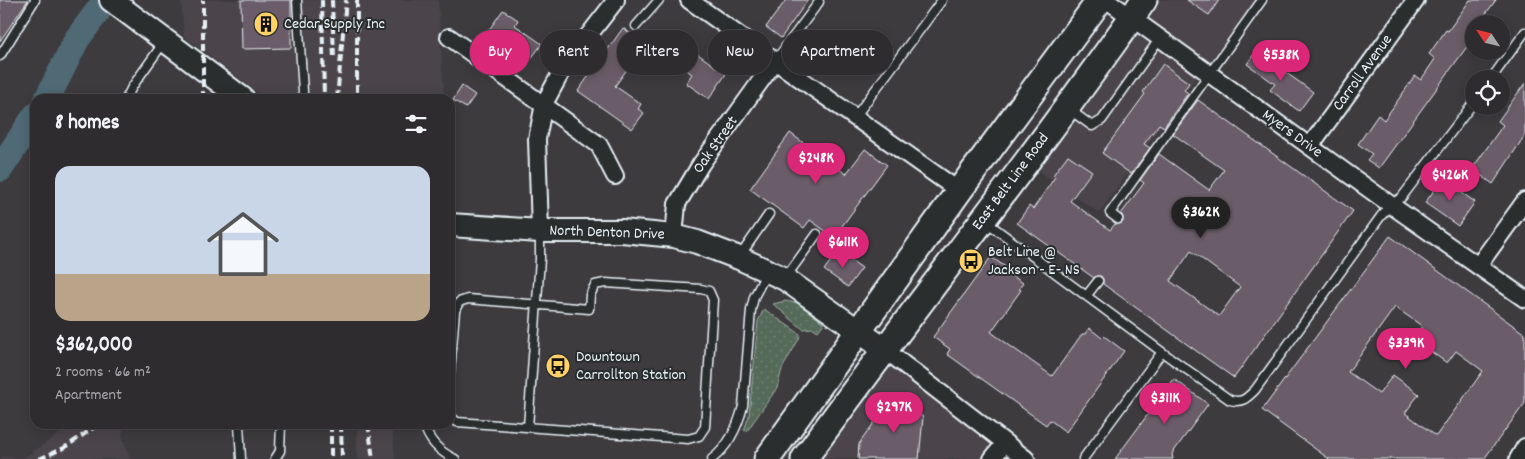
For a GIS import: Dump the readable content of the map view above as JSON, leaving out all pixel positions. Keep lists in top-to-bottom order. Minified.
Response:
{"streets":{"main road":["East Belt Line Road"],"street":["Carroll Avenue","Myers Drive","Oak Street","North Denton Drive"]},"crossings":[["Carroll Avenue","Myers Drive"],["Myers Drive","East Belt Line Road"],["Oak Street","North Denton Drive"],["East Belt Line Road","North Denton Drive"]],"places":{"building":["Cedar Supply Inc"],"bus stop":["Belt Line @ Jackson - E- NS","Downtown Carrollton Station"]},"north":"top left","page":{"chip":["Buy","Rent","Filters","New","Apartment"],"price":["$538K","$248K","$426K","$362K","$611K","$339K","$311K","$297K"],"heading":"8 homes","list":[{"name":"$362,000","note":"2 rooms · 66 m² · Apartment"}]}}
